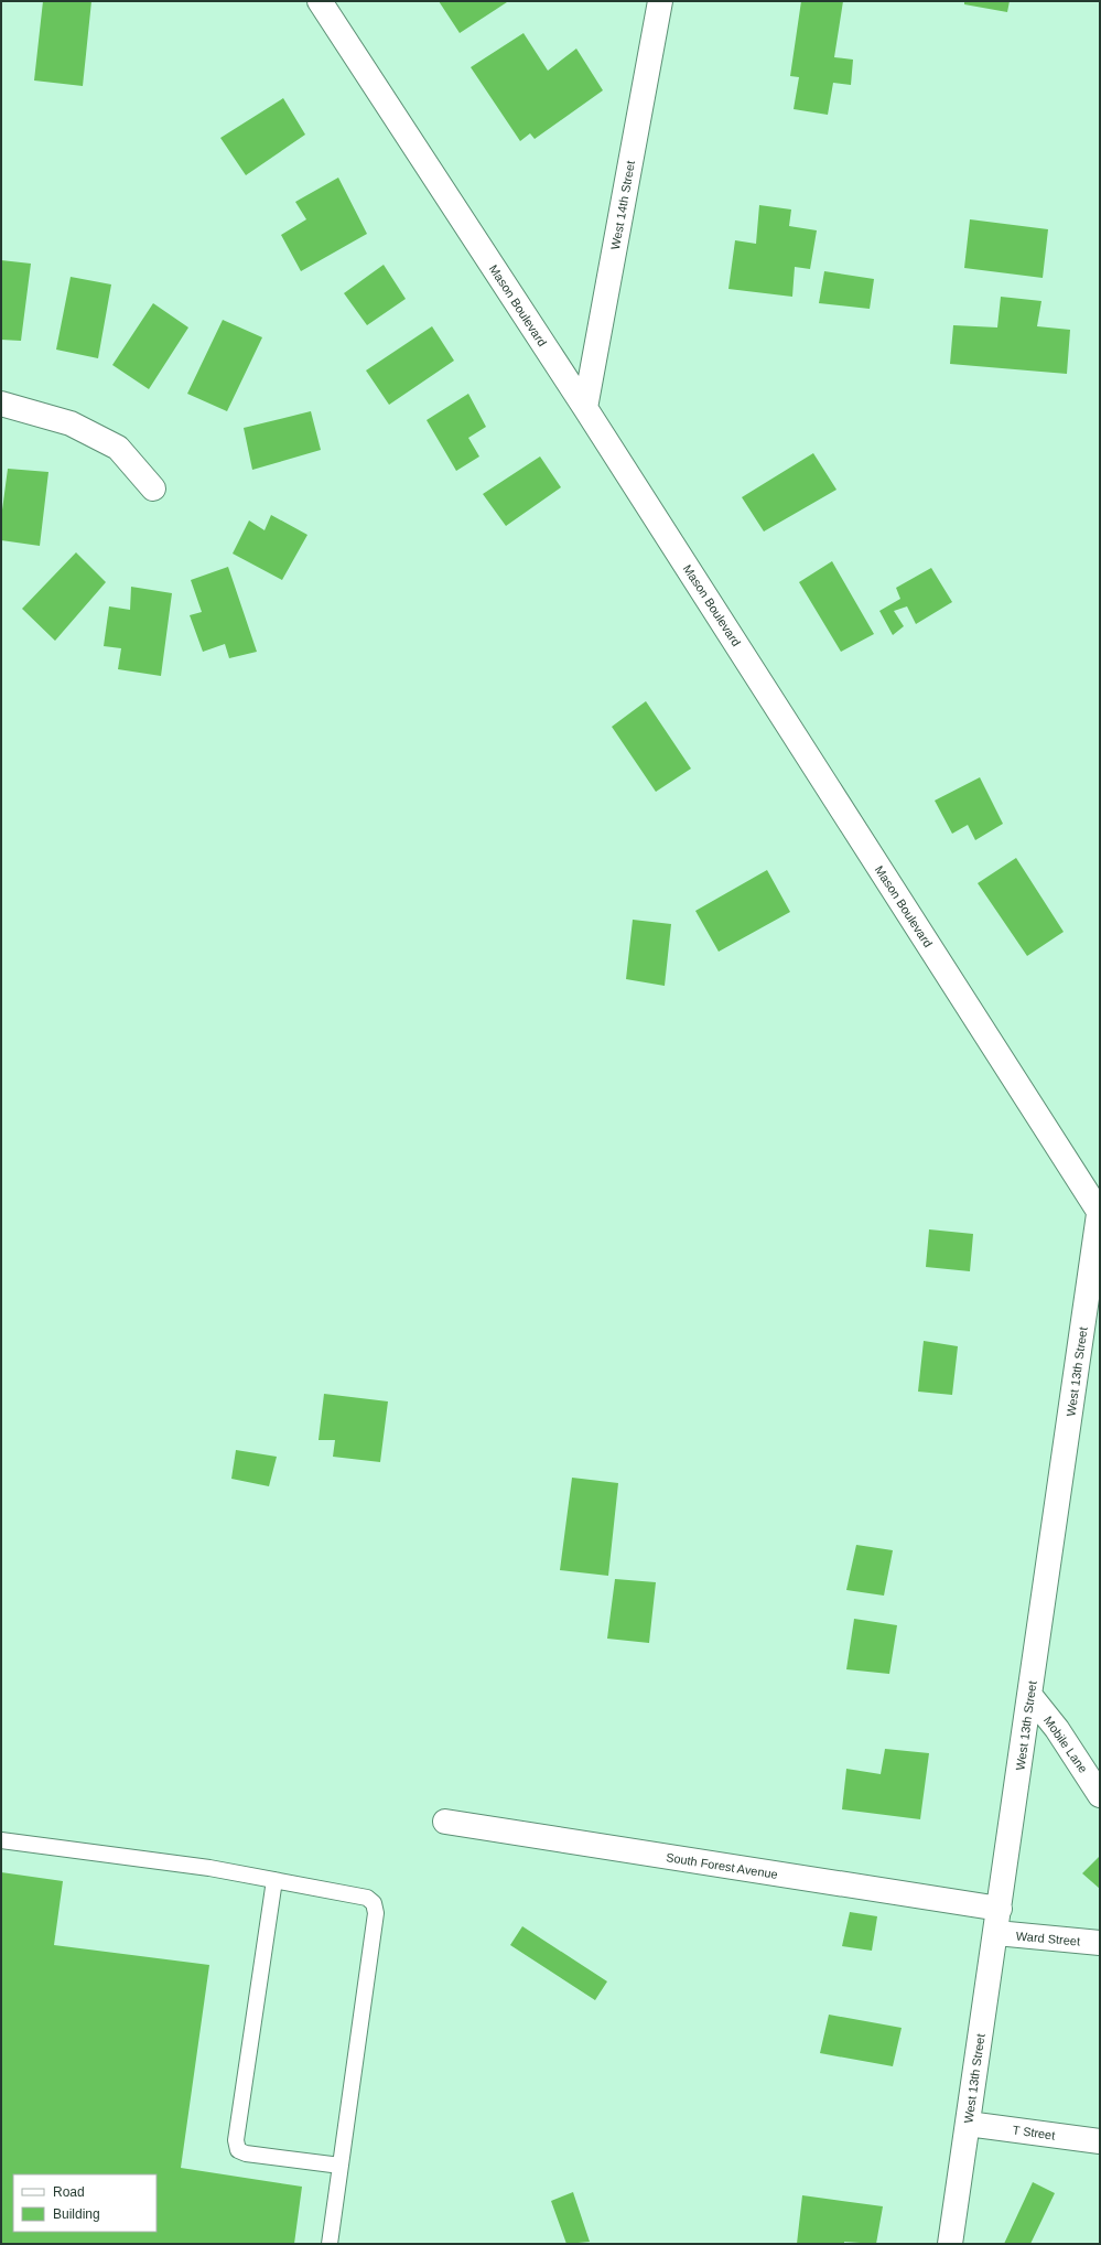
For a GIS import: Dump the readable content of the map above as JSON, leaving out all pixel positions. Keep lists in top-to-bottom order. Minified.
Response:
{"streets":{"street":["West 14th Street","Mason Boulevard","West 13th Street","Mobile Lane","South Forest Avenue","Ward Street","T Street"]},"crossings":[["West 14th Street","Mason Boulevard"],["Mason Boulevard","West 13th Street"],["West 13th Street","Mobile Lane"],["West 13th Street","South Forest Avenue"],["West 13th Street","Ward Street"],["West 13th Street","T Street"]],"legend":["Road","Building"]}
